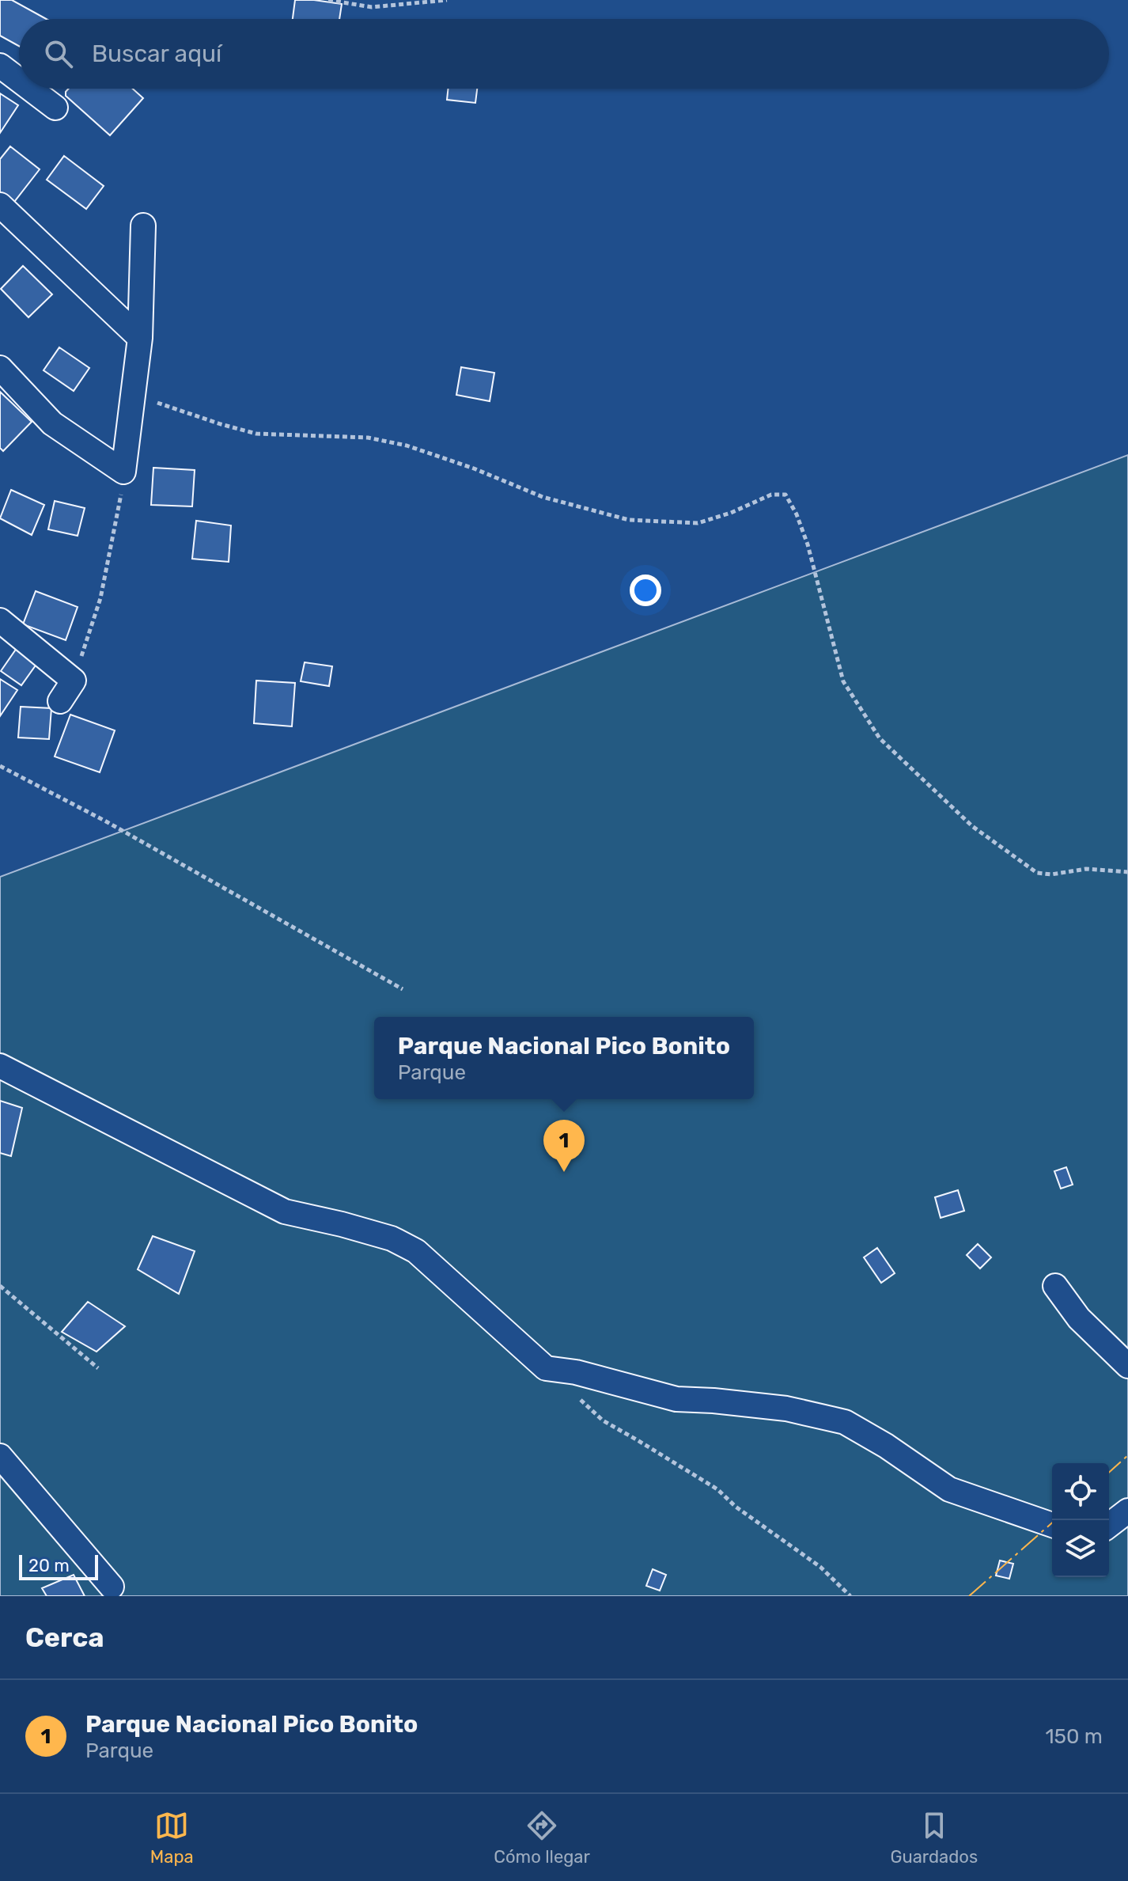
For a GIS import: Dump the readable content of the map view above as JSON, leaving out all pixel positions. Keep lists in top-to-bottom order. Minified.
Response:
{"scale_bar":"20 m","page":{"search":"Buscar aquí","popup":["Parque Nacional Pico Bonito","Parque"],"pins":"1","scale":"20 m","heading":"Cerca","list":[{"mark":"1","name":"Parque Nacional Pico Bonito","note":"Parque","value":"150 m"}],"nav":["Mapa","Cómo llegar","Guardados"]}}
